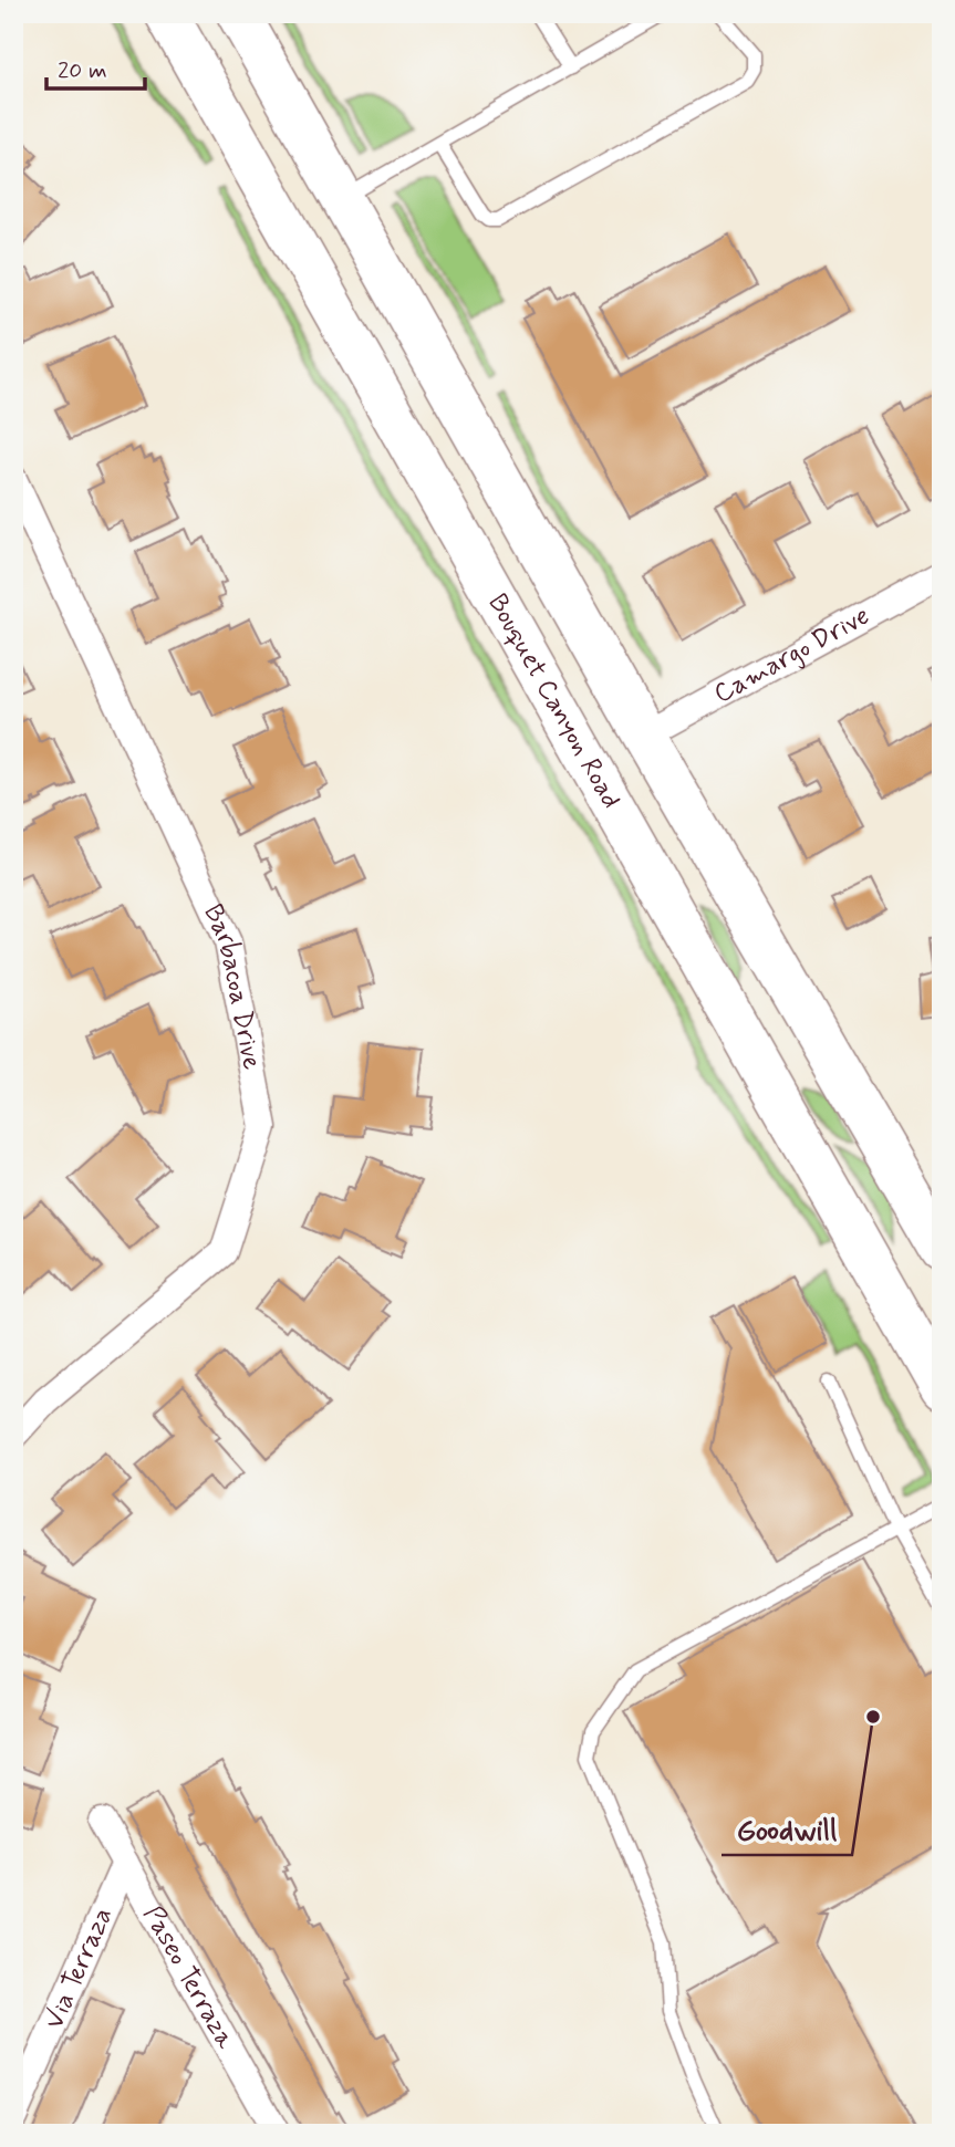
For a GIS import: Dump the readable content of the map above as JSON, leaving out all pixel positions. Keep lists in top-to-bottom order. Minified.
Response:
{"streets":{"main road":["Bouquet Canyon Road"],"street":["Camargo Drive","Barbacoa Drive","Via Terraza","Paseo Terraza"]},"crossings":[["Via Terraza","Paseo Terraza"]],"places":["Goodwill"],"scale_bar":"20 m"}
